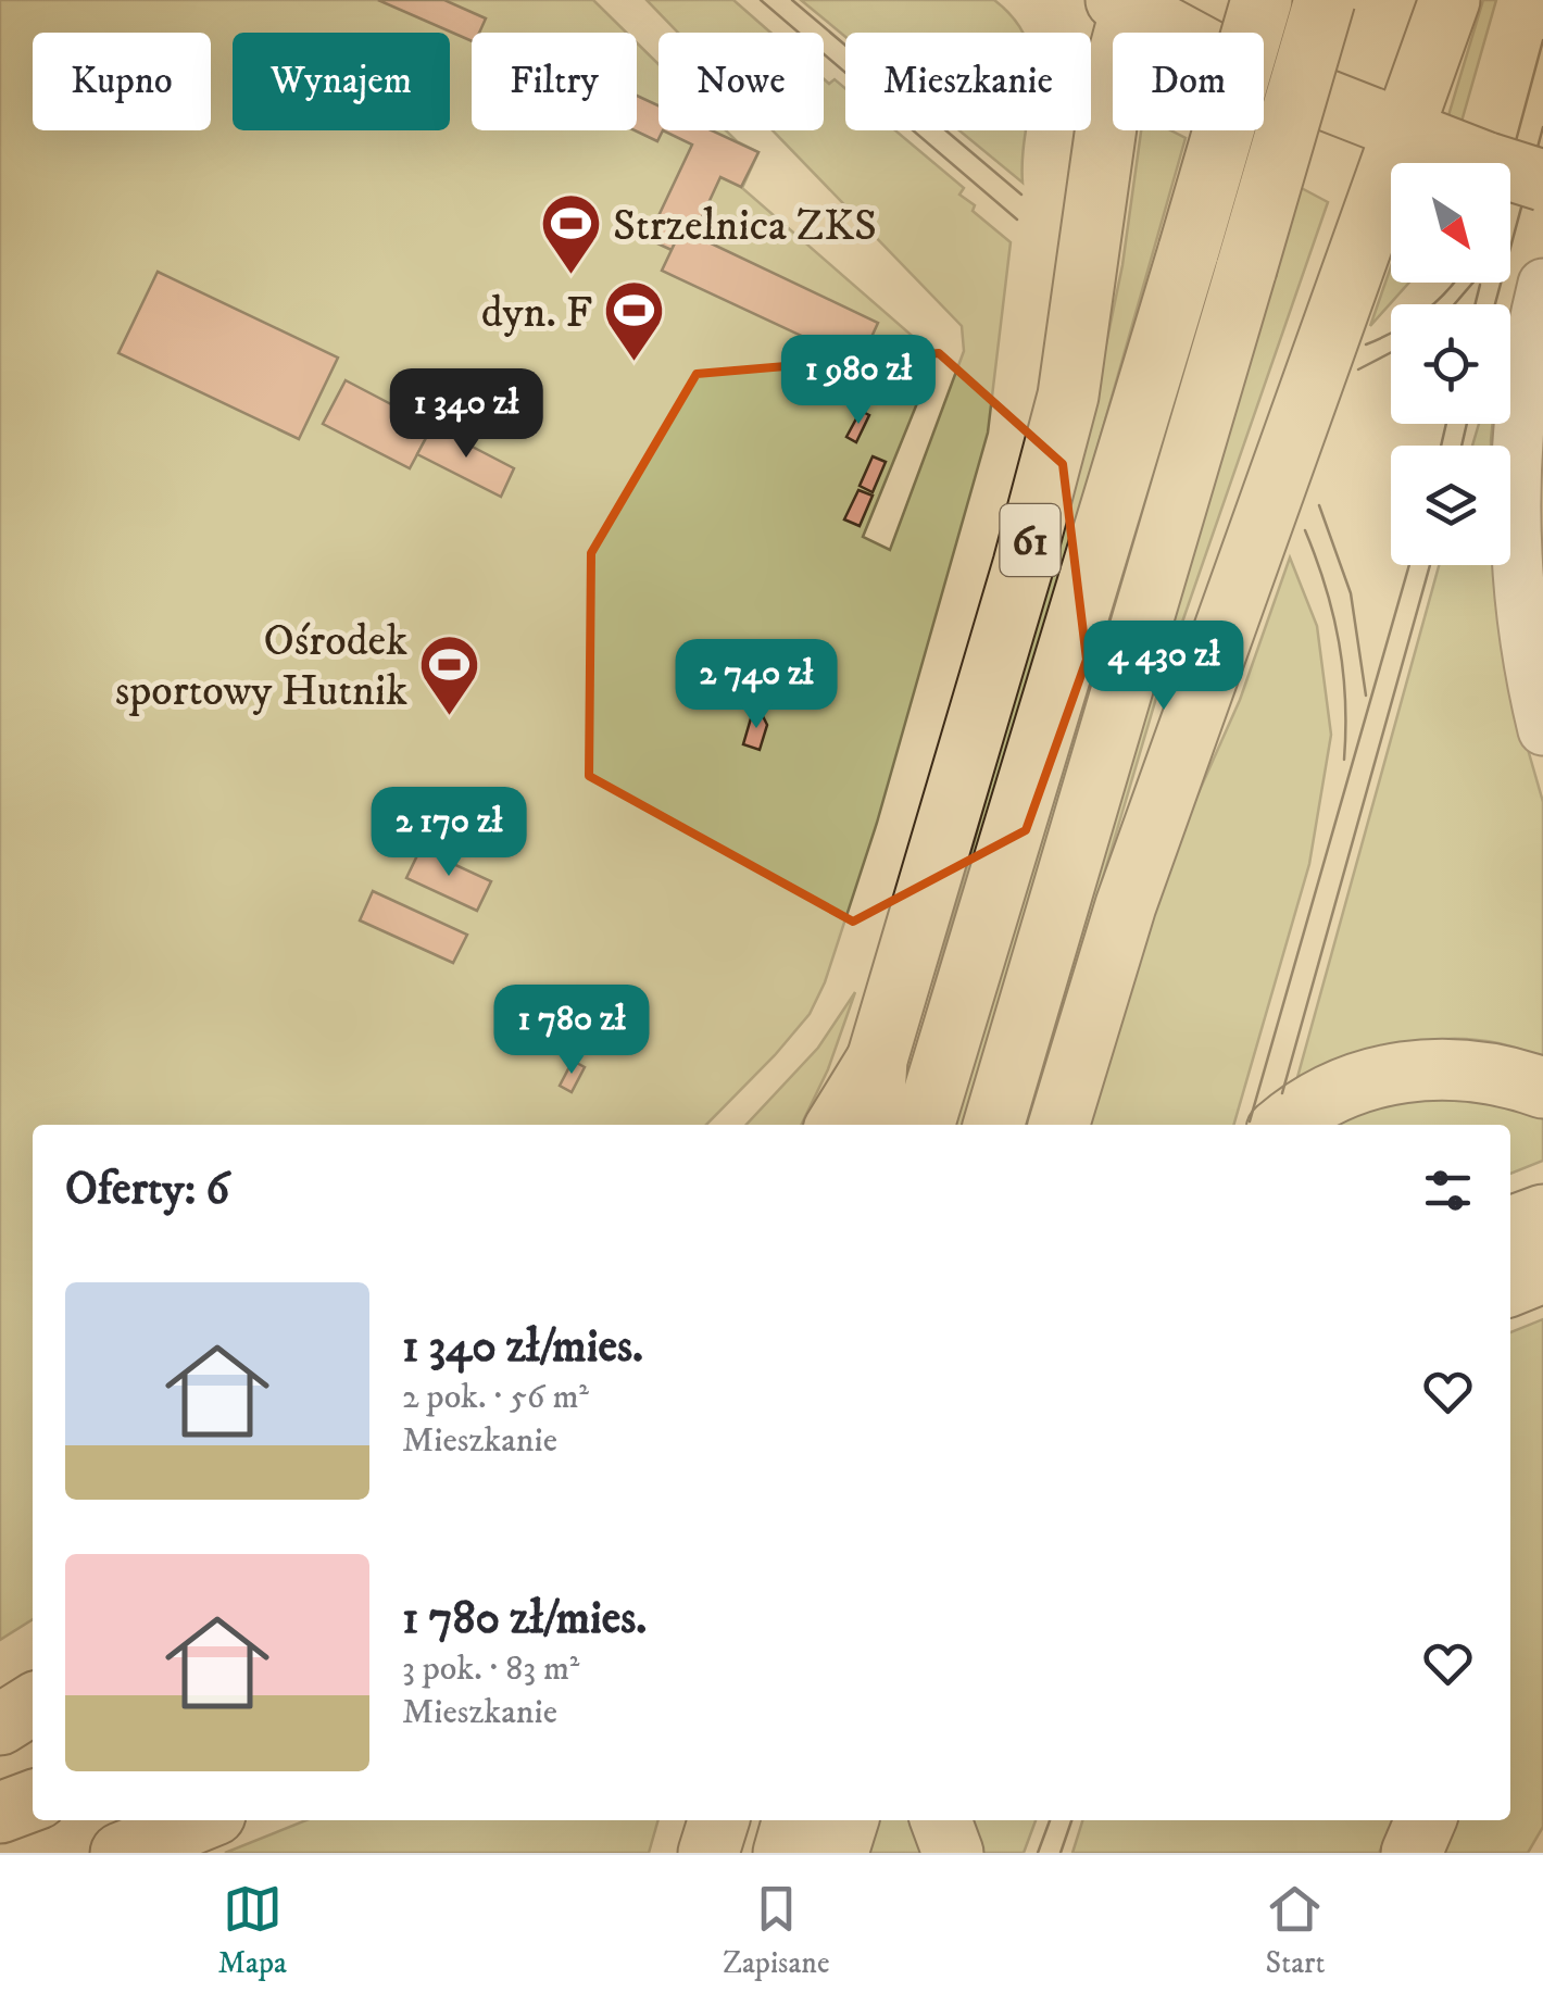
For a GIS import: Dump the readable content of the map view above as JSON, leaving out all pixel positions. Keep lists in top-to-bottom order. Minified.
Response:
{"streets":{"main road":["61"]},"places":{"sports":["Strzelnica ZKS","dyn. F","Ośrodek sportowy Hutnik"]},"north":"bottom right","page":{"chip":["Kupno","Wynajem","Filtry","Nowe","Mieszkanie","Dom"],"price":["1 980 zł","1 340 zł","4 430 zł","2 740 zł","2 170 zł","1 780 zł"],"heading":"Oferty: 6","list":[{"name":"1 340 zł/mies.","note":"2 pok. · 56 m² · Mieszkanie"},{"name":"1 780 zł/mies.","note":"3 pok. · 83 m² · Mieszkanie"}],"tabs":["Mapa","Zapisane","Start"]}}
